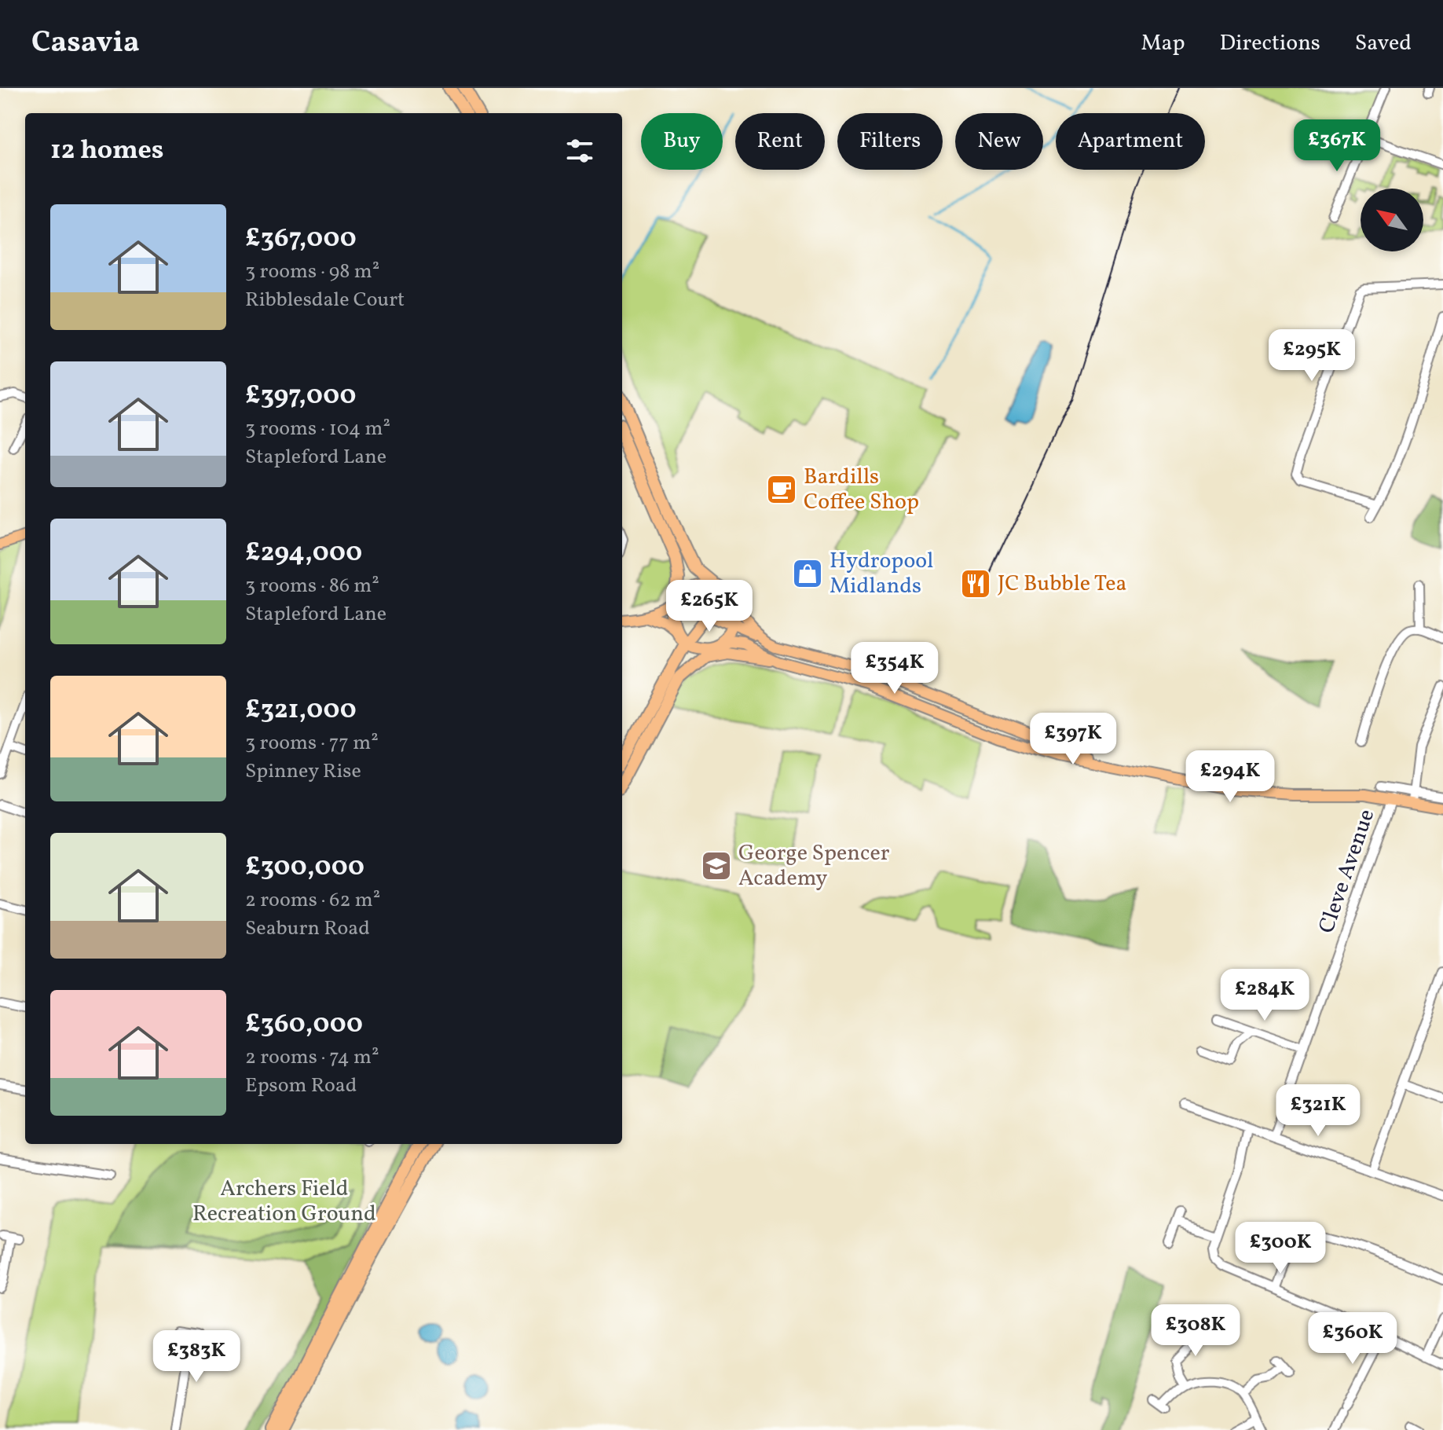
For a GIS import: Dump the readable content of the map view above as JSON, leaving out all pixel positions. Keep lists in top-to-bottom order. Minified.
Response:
{"streets":{"street":["Cleve Avenue"]},"parks":["Archers Field Recreation Ground"],"places":{"cafe":["Bardills Coffee Shop"],"shop":["Hydropool Midlands"],"restaurant":["JC Bubble Tea"],"school or university":["George Spencer Academy"]},"north":"top left","page":{"header":"Casavia","nav":["Map","Directions","Saved"],"chip":["Buy","Rent","Filters","New","Apartment"],"heading":"12 homes","price":["£367K","£295K","£265K","£354K","£397K","£294K","£284K","£321K","£300K","£308K","£360K","£383K"],"list":[{"name":"£367,000","note":"3 rooms · 98 m² · Ribblesdale Court"},{"name":"£397,000","note":"3 rooms · 104 m² · Stapleford Lane"},{"name":"£294,000","note":"3 rooms · 86 m² · Stapleford Lane"},{"name":"£321,000","note":"3 rooms · 77 m² · Spinney Rise"},{"name":"£300,000","note":"2 rooms · 62 m² · Seaburn Road"},{"name":"£360,000","note":"2 rooms · 74 m² · Epsom Road"}]}}
